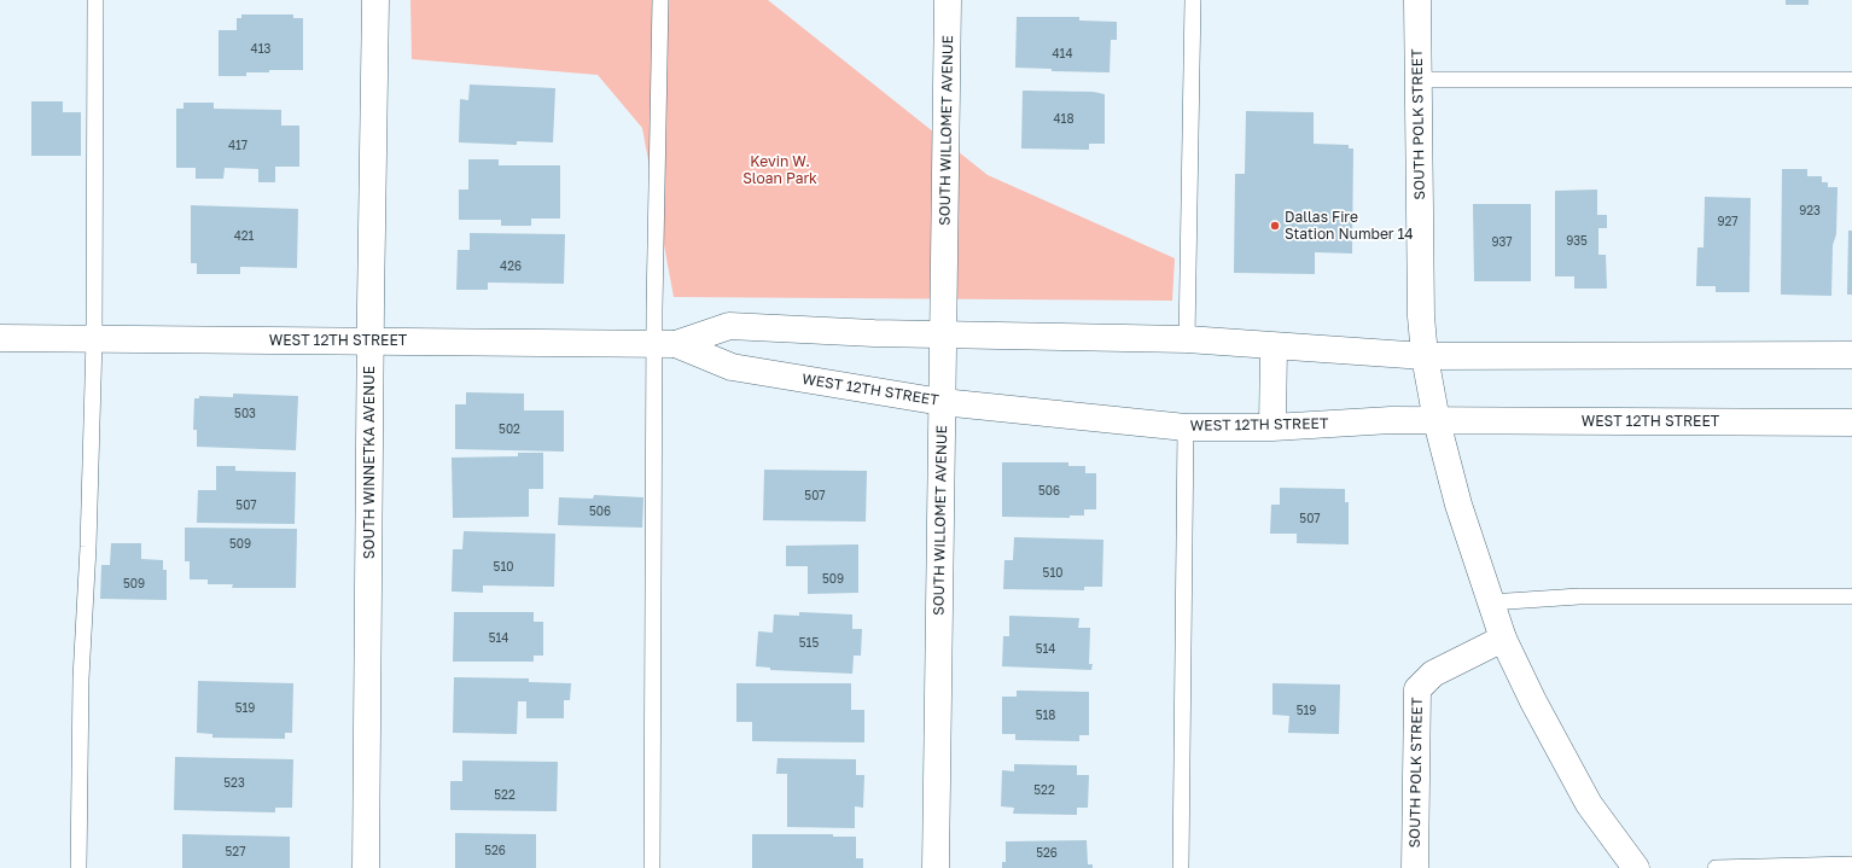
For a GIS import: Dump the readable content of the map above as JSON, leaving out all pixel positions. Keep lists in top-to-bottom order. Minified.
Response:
{"streets":{"main road":["SOUTH POLK STREET","SOUTH WILLOMET AVENUE","WEST 12TH STREET","SOUTH WINNETKA AVENUE"]},"crossings":[["SOUTH POLK STREET","WEST 12TH STREET"],["SOUTH WILLOMET AVENUE","WEST 12TH STREET"],["WEST 12TH STREET","SOUTH WINNETKA AVENUE"]],"parks":["Kevin W. Sloan Park"],"places":["Dallas Fire Station Number 14"],"house_numbers":["413","414","418","417","923","927","421","935","937","426","503","502","506","507","507","506","507","509","510","510","509","509","514","515","514","519","519","518","523","522","522","526","527","526"]}
